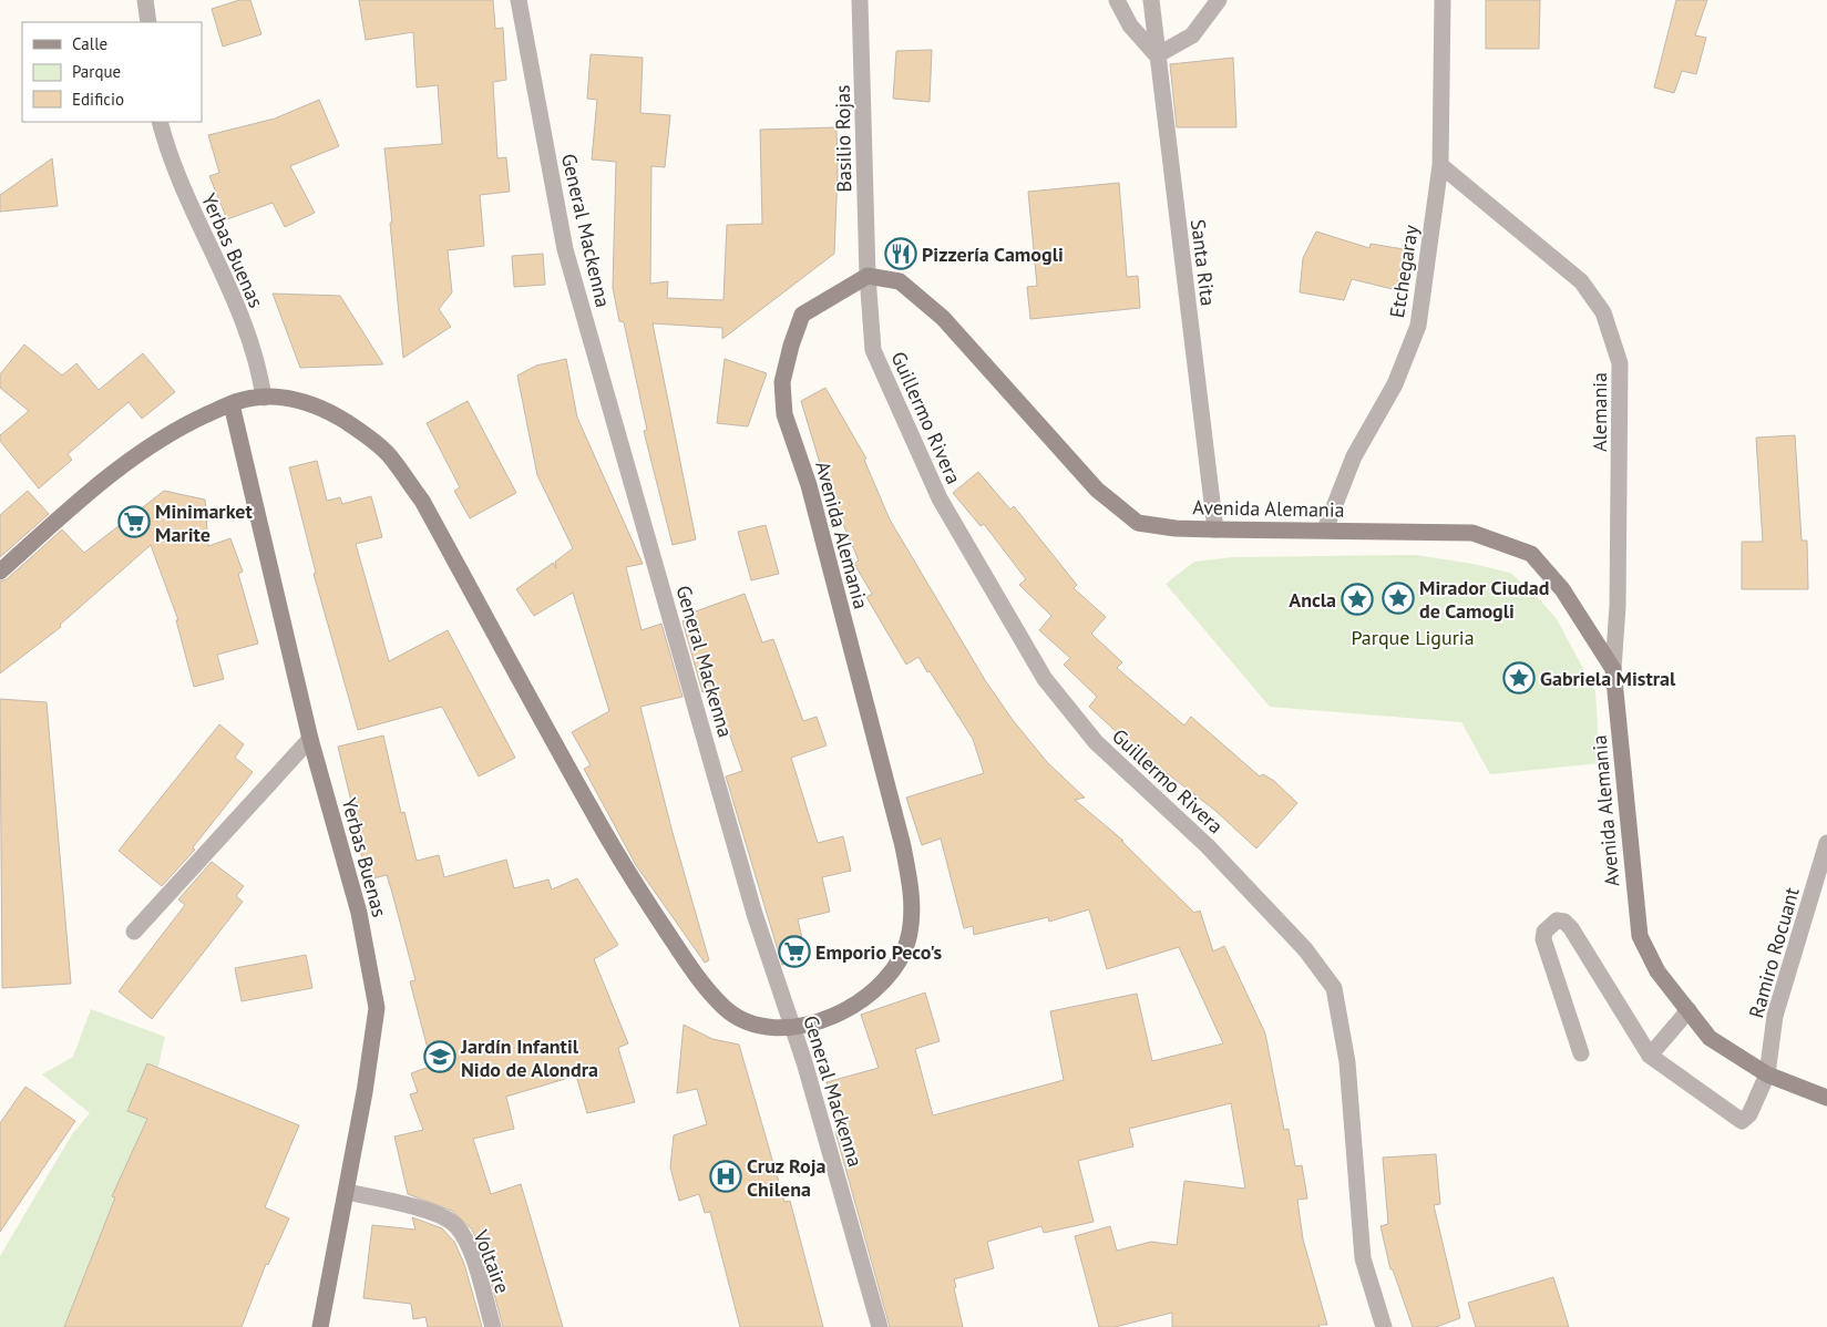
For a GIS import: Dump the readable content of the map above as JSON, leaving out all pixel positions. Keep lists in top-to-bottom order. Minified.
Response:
{"streets":{"main road":["Yerbas Buenas","Avenida Alemania"],"street":["Basilio Rojas","General Mackenna","Santa Rita","Etchegaray","Alemania","Guillermo Rivera","Ramiro Rocuant","Voltaire"]},"crossings":[["Basilio Rojas","Guillermo Rivera"],["Basilio Rojas","Avenida Alemania"],["General Mackenna","Avenida Alemania"],["Yerbas Buenas","Avenida Alemania"],["Yerbas Buenas","Voltaire"],["Santa Rita","Avenida Alemania"],["Etchegaray","Alemania"],["Etchegaray","Avenida Alemania"],["Alemania","Avenida Alemania"],["Guillermo Rivera","Avenida Alemania"],["Avenida Alemania","Ramiro Rocuant"]],"parks":["Parque Liguria"],"places":{"restaurant":["Pizzería Camogli"],"supermarket":["Minimarket Marite","Emporio Peco's"],"place":["Mirador Ciudad de Camogli","Ancla","Gabriela Mistral"],"school or university":["Jardín Infantil Nido de Alondra"],"hospital":["Cruz Roja Chilena"]},"legend":["Calle","Parque","Edificio"]}
